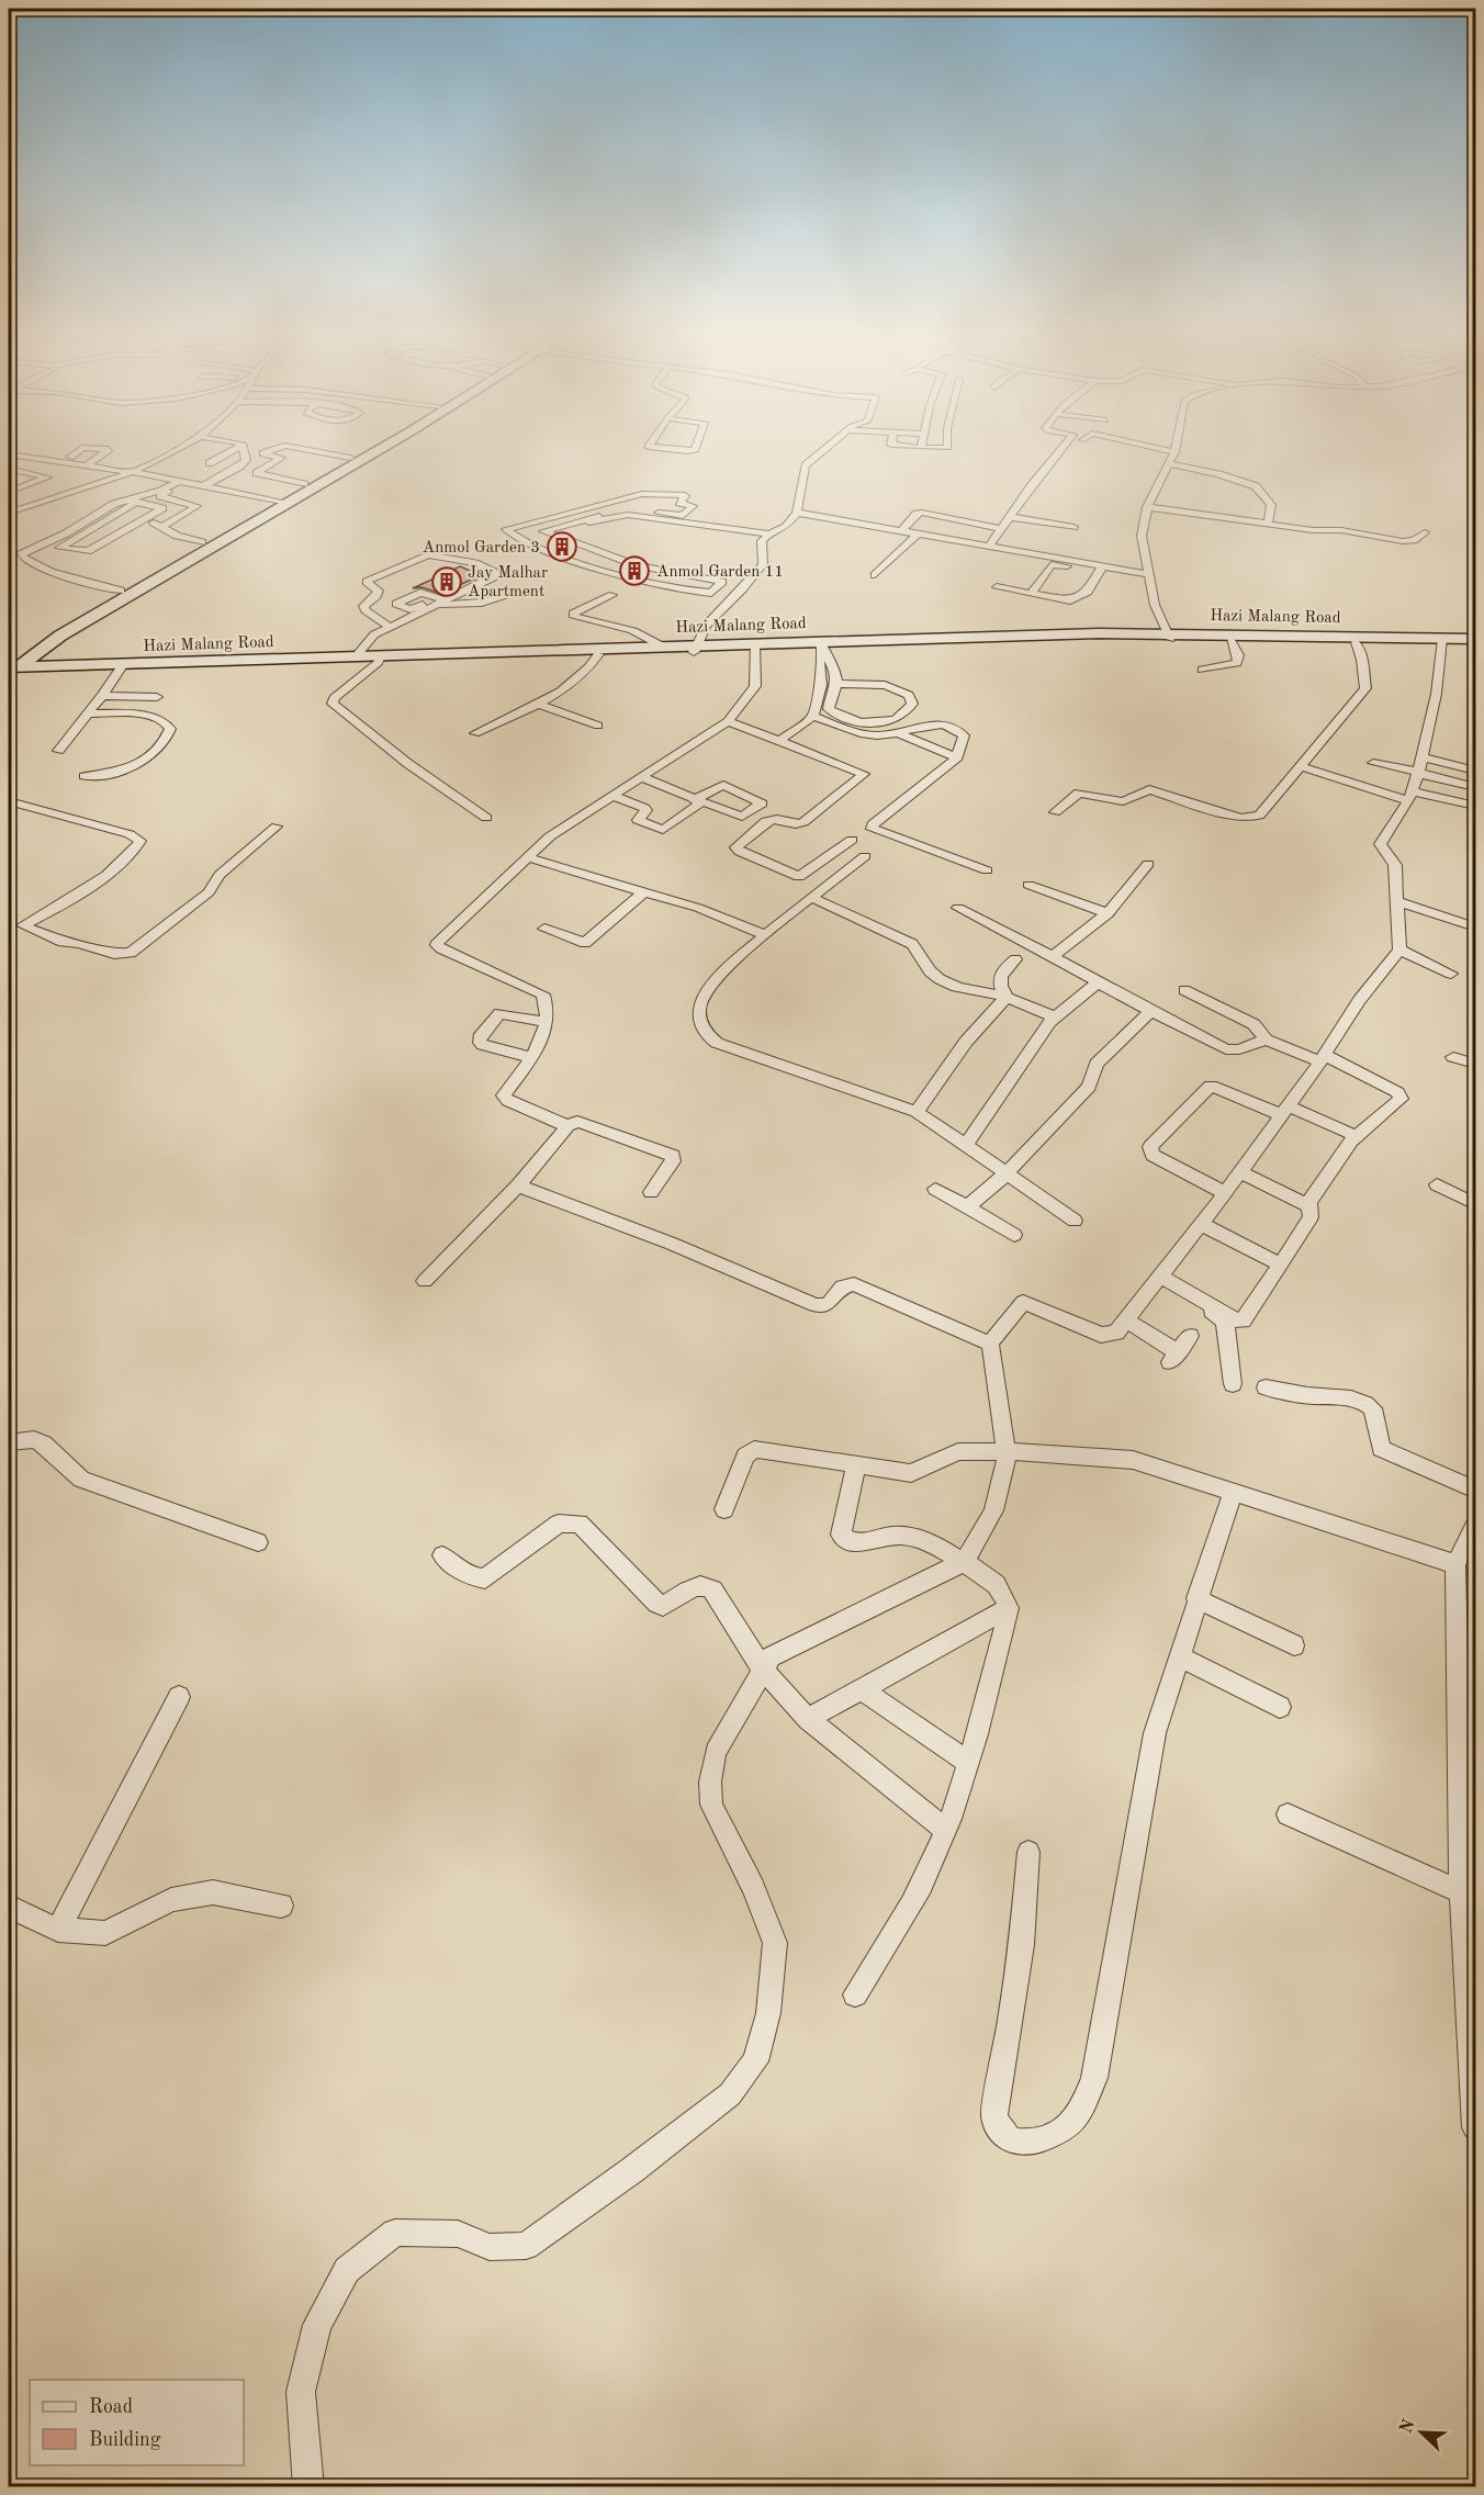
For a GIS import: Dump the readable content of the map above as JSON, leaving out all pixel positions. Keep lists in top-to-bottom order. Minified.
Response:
{"streets":{"main road":["Hazi Malang Road"]},"places":{"building":["Anmol Garden 3","Anmol Garden 11","Jay Malhar Apartment"]},"legend":["Road","Building"],"north":"top left"}
